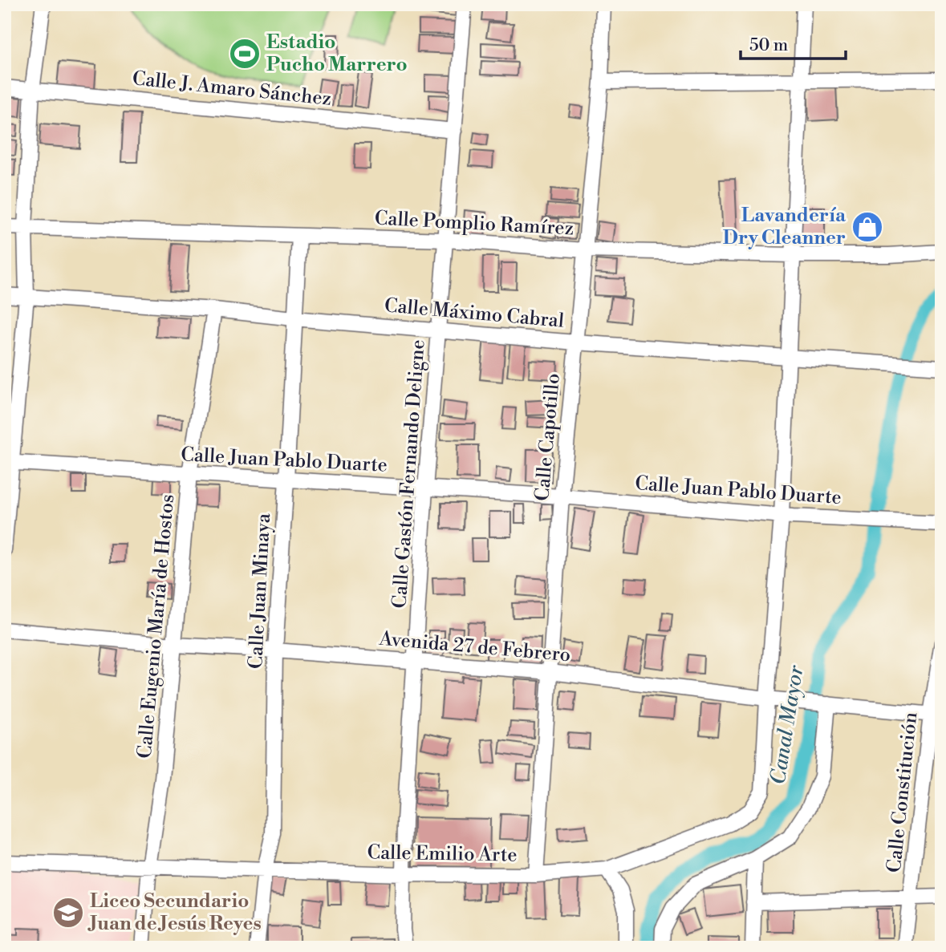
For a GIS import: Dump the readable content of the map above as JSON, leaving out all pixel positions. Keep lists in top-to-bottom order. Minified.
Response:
{"streets":{"street":["Calle J. Amaro Sánchez","Calle Pomplio Ramírez","Calle Máximo Cabral","Calle Capotillo","Calle Juan Pablo Duarte","Calle Gastón Fernando Deligne","Calle Juan Minaya","Calle Eugenio María de Hostos","Avenida 27 de Febrero","Calle Constitución","Calle Emilio Arte"]},"crossings":[["Calle J. Amaro Sánchez","Calle Gastón Fernando Deligne"],["Calle Pomplio Ramírez","Calle Capotillo"],["Calle Pomplio Ramírez","Calle Gastón Fernando Deligne"],["Calle Pomplio Ramírez","Calle Juan Minaya"],["Calle Pomplio Ramírez","Calle Emilio Arte"],["Calle Máximo Cabral","Calle Capotillo"],["Calle Máximo Cabral","Calle Gastón Fernando Deligne"],["Calle Máximo Cabral","Calle Juan Minaya"],["Calle Máximo Cabral","Calle Eugenio María de Hostos"],["Calle Máximo Cabral","Calle Emilio Arte"],["Calle Capotillo","Calle Juan Pablo Duarte"],["Calle Capotillo","Avenida 27 de Febrero"],["Calle Capotillo","Calle Emilio Arte"],["Calle Juan Pablo Duarte","Calle Gastón Fernando Deligne"],["Calle Juan Pablo Duarte","Calle Juan Minaya"],["Calle Juan Pablo Duarte","Calle Eugenio María de Hostos"],["Calle Juan Pablo Duarte","Calle Emilio Arte"],["Calle Gastón Fernando Deligne","Avenida 27 de Febrero"],["Calle Gastón Fernando Deligne","Calle Emilio Arte"],["Calle Juan Minaya","Avenida 27 de Febrero"],["Calle Juan Minaya","Calle Emilio Arte"],["Calle Eugenio María de Hostos","Avenida 27 de Febrero"],["Calle Eugenio María de Hostos","Calle Emilio Arte"],["Avenida 27 de Febrero","Calle Constitución"],["Avenida 27 de Febrero","Calle Emilio Arte"]],"water":["Canal Mayor"],"places":{"sports":["Estadio Pucho Marrero"],"shop":["Lavandería Dry Cleanner"],"school or university":["Liceo Secundario Juan de Jesús Reyes"]},"scale_bar":"50 m"}
